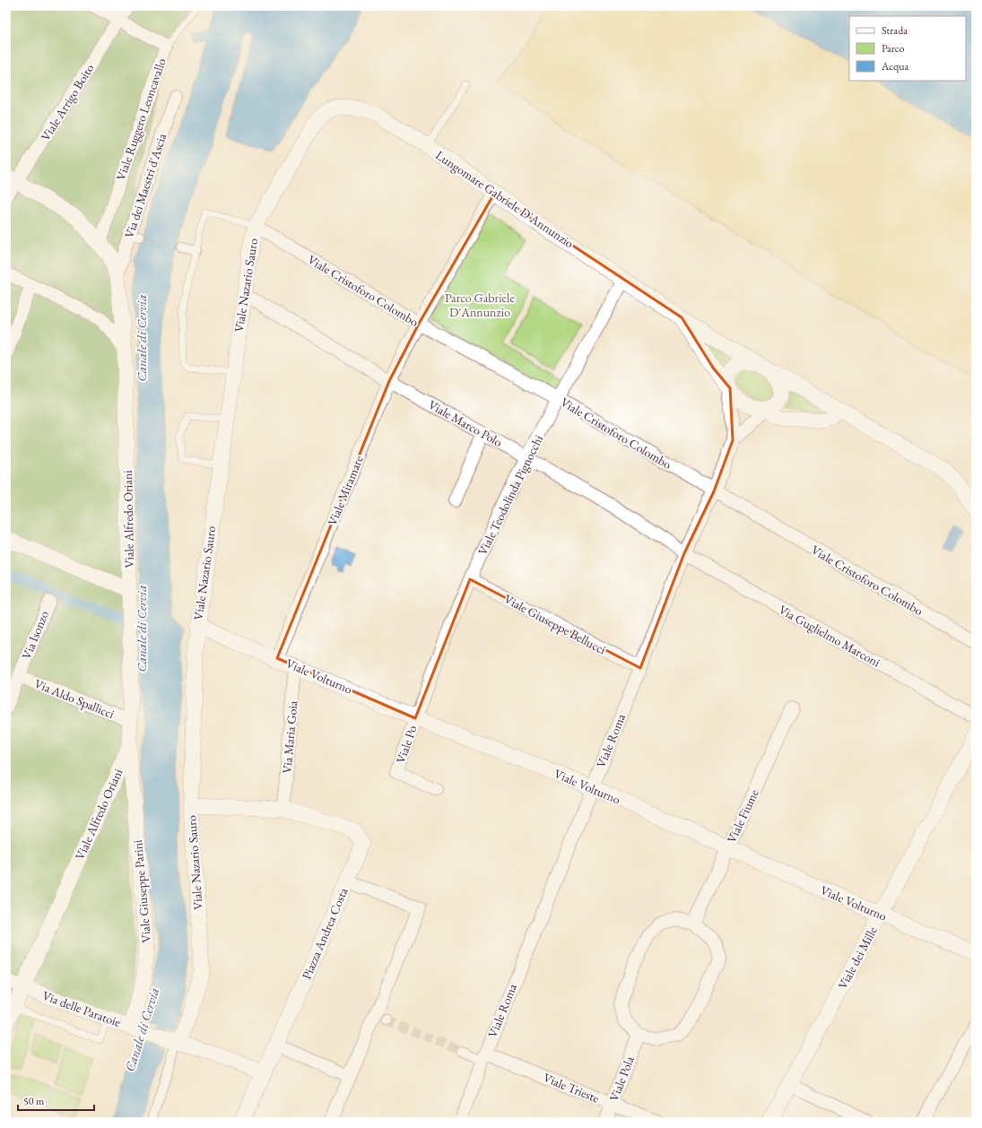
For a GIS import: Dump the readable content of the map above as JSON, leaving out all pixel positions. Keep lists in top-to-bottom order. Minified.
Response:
{"streets":{"street":["Viale Arrigo Boito","Viale Ruggero Leoncavallo","Via dei Maestri d'Ascia","Lungomare Gabriele D'Annunzio","Viale Nazario Sauro","Viale Cristoforo Colombo","Viale Marco Polo","Viale Miramare","Viale Teodolinda Pignocchi","Viale Alfredo Oriani","Viale Giuseppe Bellucci","Via Isonzo","Via Guglielmo Marconi","Viale Volturno","Via Aldo Spallicci","Via Maria Goia","Viale Roma","Viale Po","Viale Fiume","Viale Giuseppe Parini","Piazza Andrea Costa","Viale dei Mille","Via delle Paratoie","Viale Pola","Viale Trieste"]},"crossings":[["Viale Arrigo Boito","Viale Ruggero Leoncavallo"],["Viale Arrigo Boito","Viale Alfredo Oriani"],["Viale Ruggero Leoncavallo","Viale Alfredo Oriani"],["Via dei Maestri d'Ascia","Viale Alfredo Oriani"],["Lungomare Gabriele D'Annunzio","Viale Nazario Sauro"],["Lungomare Gabriele D'Annunzio","Viale Miramare"],["Lungomare Gabriele D'Annunzio","Viale Teodolinda Pignocchi"],["Lungomare Gabriele D'Annunzio","Viale Roma"],["Viale Nazario Sauro","Viale Cristoforo Colombo"],["Viale Nazario Sauro","Viale Marco Polo"],["Viale Nazario Sauro","Viale Volturno"],["Viale Nazario Sauro","Via delle Paratoie"],["Viale Cristoforo Colombo","Viale Miramare"],["Viale Cristoforo Colombo","Viale Teodolinda Pignocchi"],["Viale Cristoforo Colombo","Viale Roma"],["Viale Marco Polo","Viale Miramare"],["Viale Marco Polo","Viale Teodolinda Pignocchi"],["Viale Marco Polo","Via Guglielmo Marconi"],["Viale Marco Polo","Viale Roma"],["Viale Miramare","Viale Volturno"],["Viale Teodolinda Pignocchi","Viale Giuseppe Bellucci"],["Viale Teodolinda Pignocchi","Viale Volturno"],["Viale Teodolinda Pignocchi","Viale Po"],["Viale Alfredo Oriani","Via Aldo Spallicci"],["Viale Alfredo Oriani","Viale Giuseppe Parini"],["Viale Alfredo Oriani","Via delle Paratoie"],["Viale Giuseppe Bellucci","Viale Roma"],["Via Isonzo","Via Aldo Spallicci"],["Via Guglielmo Marconi","Viale Roma"],["Viale Volturno","Via Maria Goia"],["Viale Volturno","Viale Roma"],["Viale Volturno","Viale Po"],["Viale Volturno","Viale Fiume"],["Viale Volturno","Viale dei Mille"],["Viale Roma","Viale Trieste"],["Viale Fiume","Viale Pola"],["Piazza Andrea Costa","Via delle Paratoie"],["Viale Pola","Viale Trieste"]],"water":["Canale di Cervia"],"parks":["Parco Gabriele D'Annunzio"],"legend":["Strada","Parco","Acqua"],"scale_bar":"50 m"}
